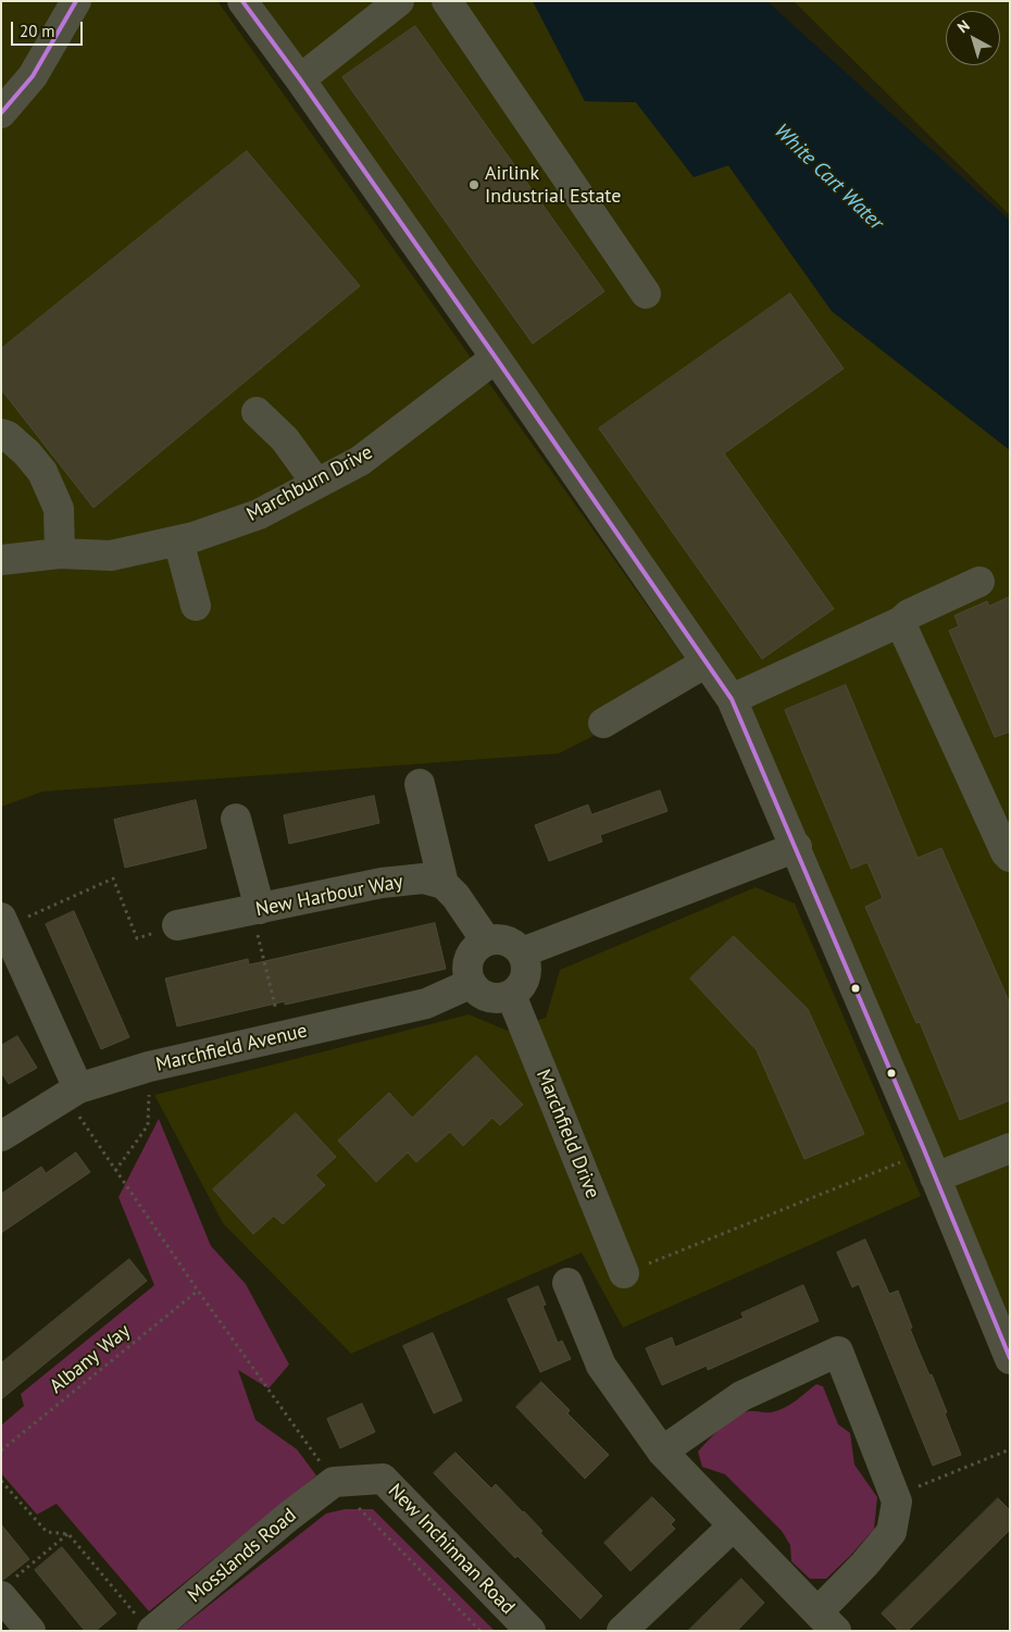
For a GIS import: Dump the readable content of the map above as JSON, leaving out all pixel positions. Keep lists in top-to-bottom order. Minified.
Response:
{"streets":{"street":["Marchburn Drive","New Harbour Way","Marchfield Avenue","Marchfield Drive","New Inchinnan Road","Mosslands Road"],"path":["Albany Way"]},"crossings":[["Marchfield Avenue","Marchfield Drive"],["New Inchinnan Road","Mosslands Road"]],"water":["White Cart Water"],"places":["Airlink Industrial Estate"],"scale_bar":"20 m","north":"top left"}
